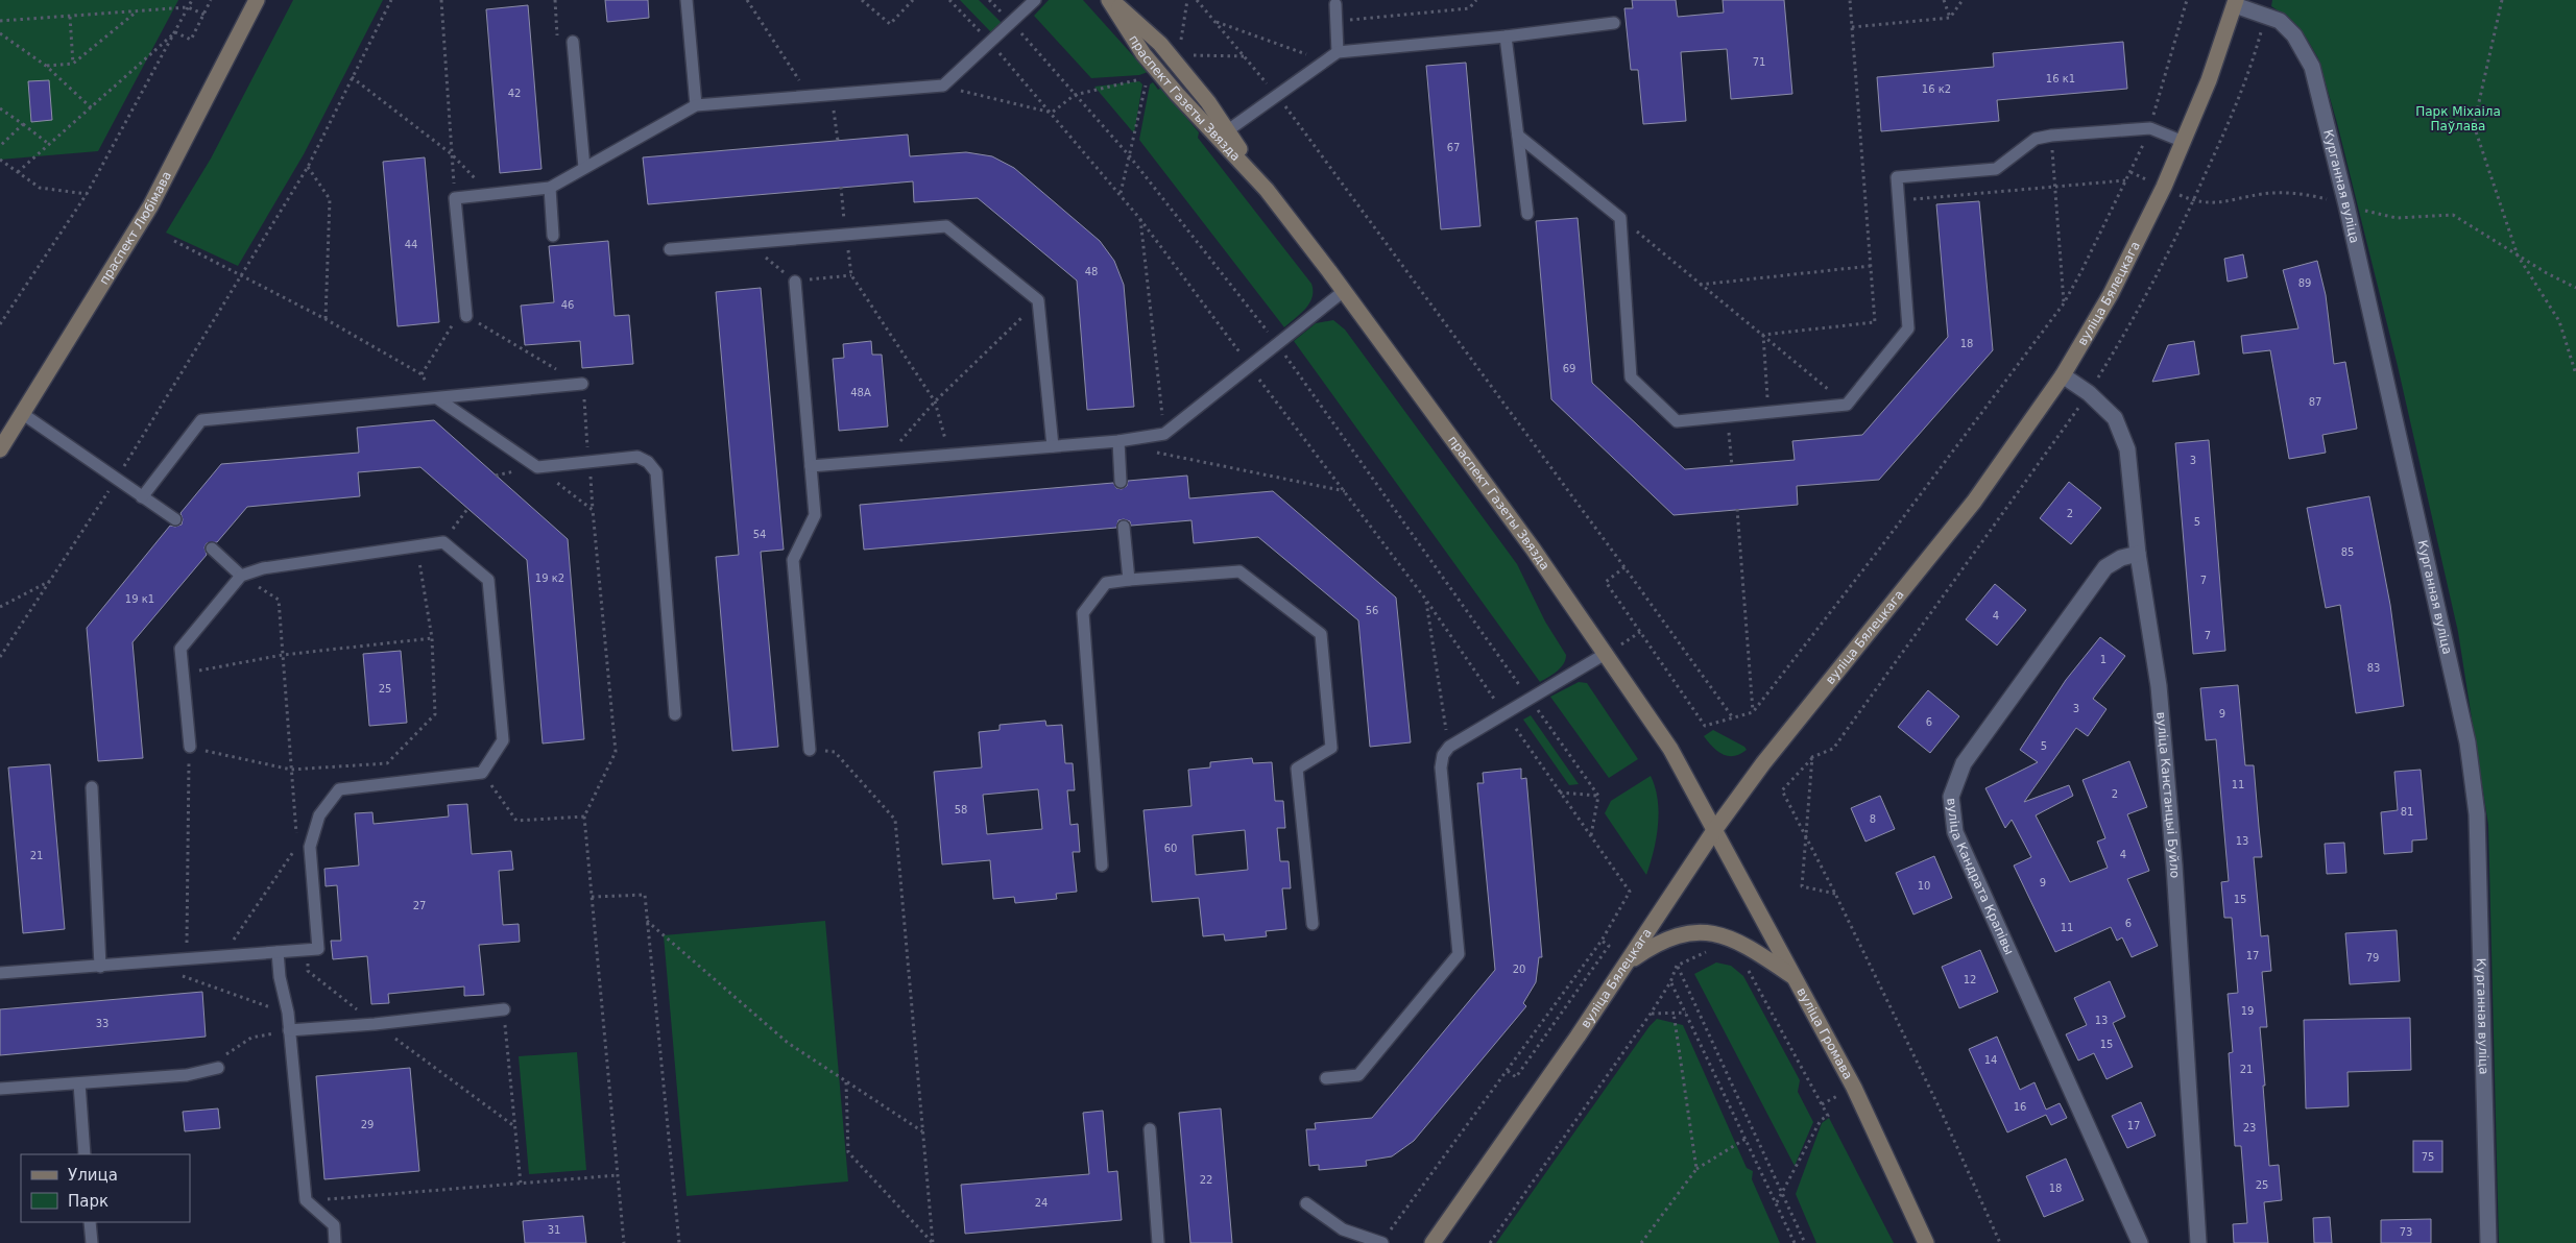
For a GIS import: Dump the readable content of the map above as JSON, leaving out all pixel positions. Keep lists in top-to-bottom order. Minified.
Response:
{"streets":{"main road":["праспект Газеты Звязда","праспект Любімава","вуліца Бялецкага","вуліца Громава"],"street":["Курганная вуліца","вуліца Канстанцыі Буйло","вуліца Кандрата Крапівы"]},"crossings":[["праспект Газеты Звязда","вуліца Бялецкага"],["праспект Газеты Звязда","вуліца Громава"],["Курганная вуліца","вуліца Бялецкага"],["вуліца Бялецкага","вуліца Канстанцыі Буйло"],["вуліца Бялецкага","вуліца Громава"],["вуліца Канстанцыі Буйло","вуліца Кандрата Крапівы"]],"parks":["Парк Міхаіла Паўлава"],"house_numbers":["71","16 к1","16 к2","42","67","44","48","89","46","18","69","48А","87","3","2","5","54","85","19 к2","7","19 к1","56","4","7","1","83","25","3","9","6","5","11","2","58","81","8","13","60","4","21","9","10","15","27","6","11","17","79","20","12","19","13","33","15","14","21","16","29","17","23","75","22","25","18","24","31","73"],"legend":["Улица","Парк"]}
